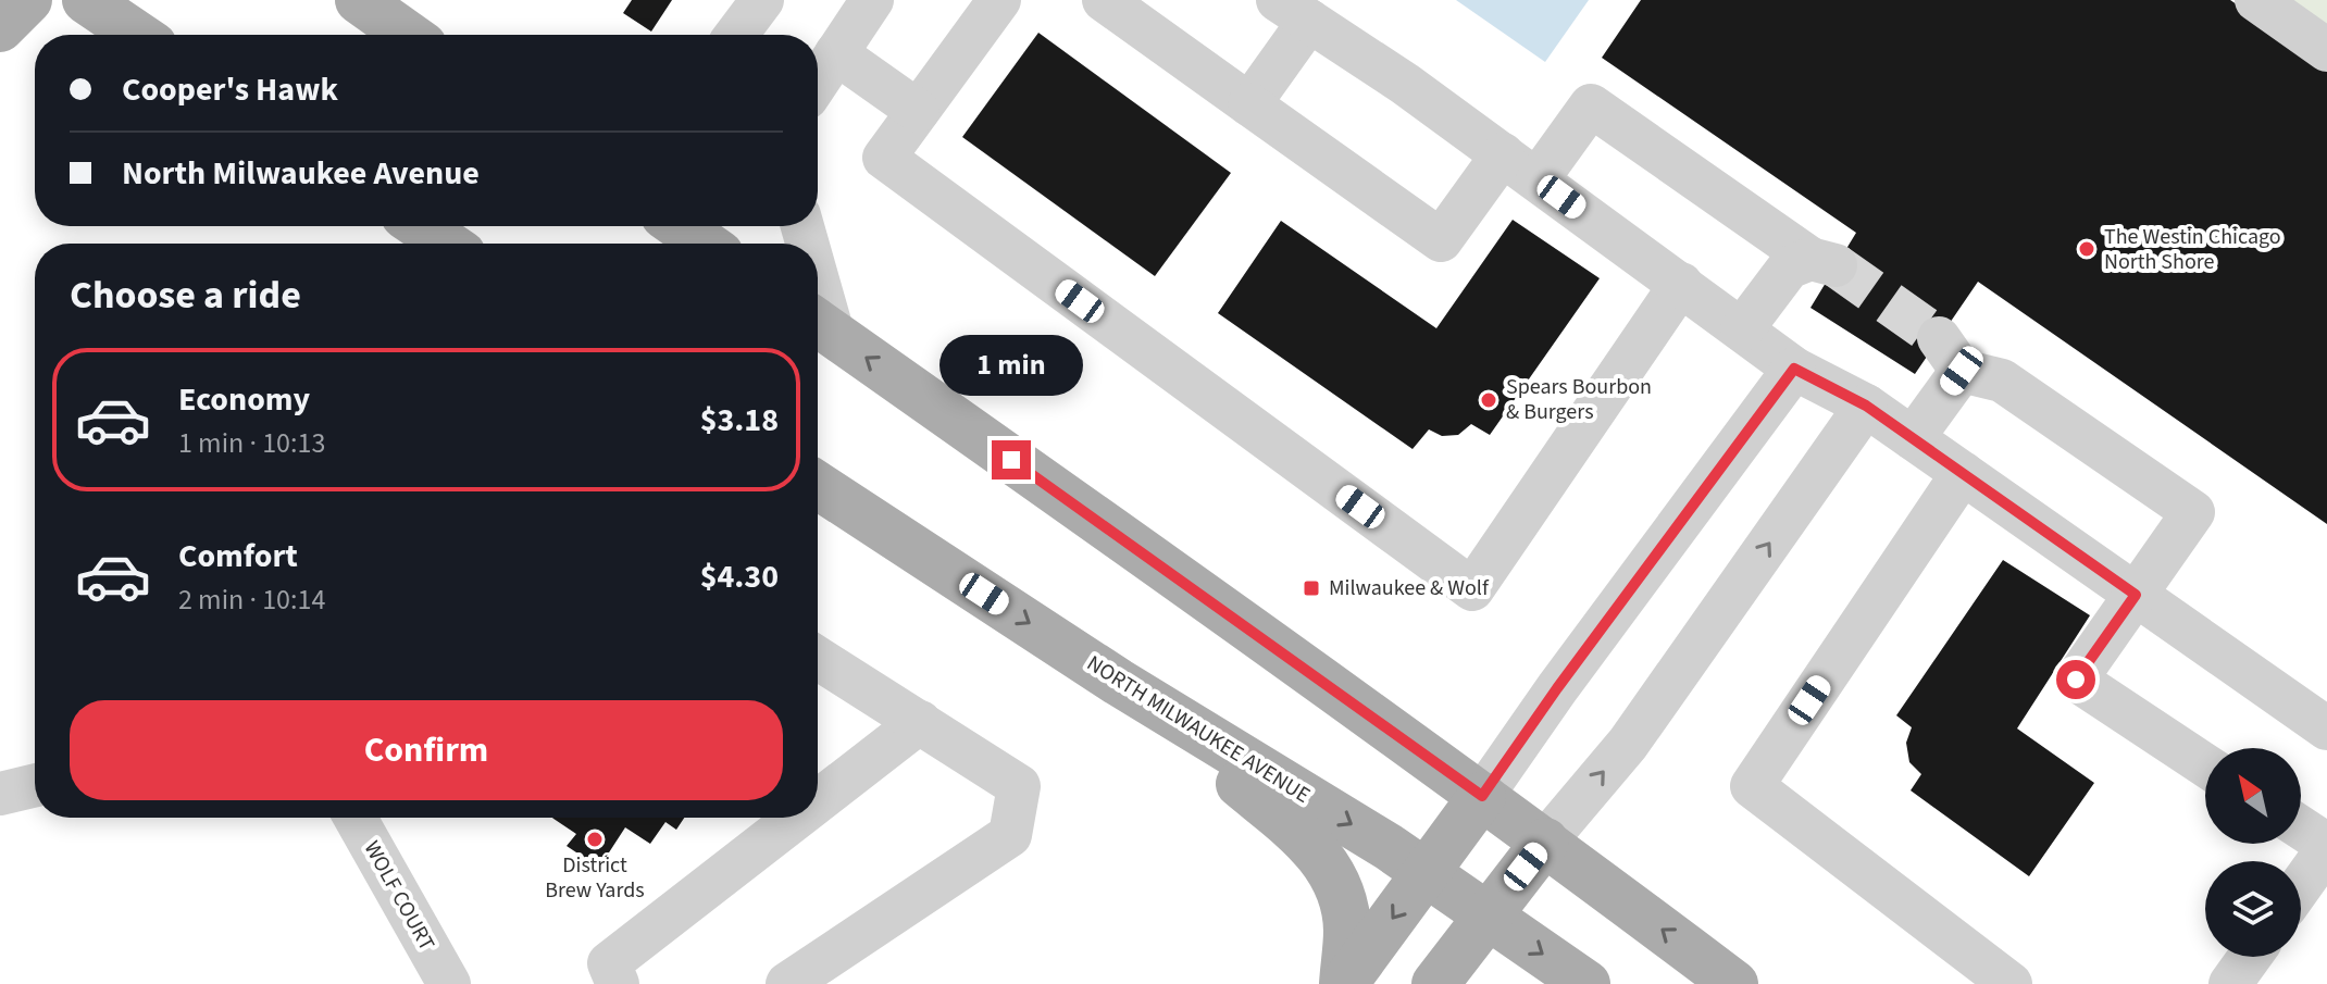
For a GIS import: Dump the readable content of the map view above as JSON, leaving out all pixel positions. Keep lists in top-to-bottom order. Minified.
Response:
{"streets":{"main road":["NORTH MILWAUKEE AVENUE"],"lane":["WOLF COURT"]},"places":{"other":["The Westin Chicago North Shore","Spears Bourbon & Burgers","District Brew Yards"],"transit":["Milwaukee & Wolf"]},"north":"top left","page":{"banner":["Cooper's Hawk","North Milwaukee Avenue"],"heading":"Choose a ride","bubble":"1 min","list":[{"name":"Economy","note":"1 min · 10:13","value":"$3.18"},{"name":"Comfort","note":"2 min · 10:14","value":"$4.30"}],"buttons":"Confirm"}}
